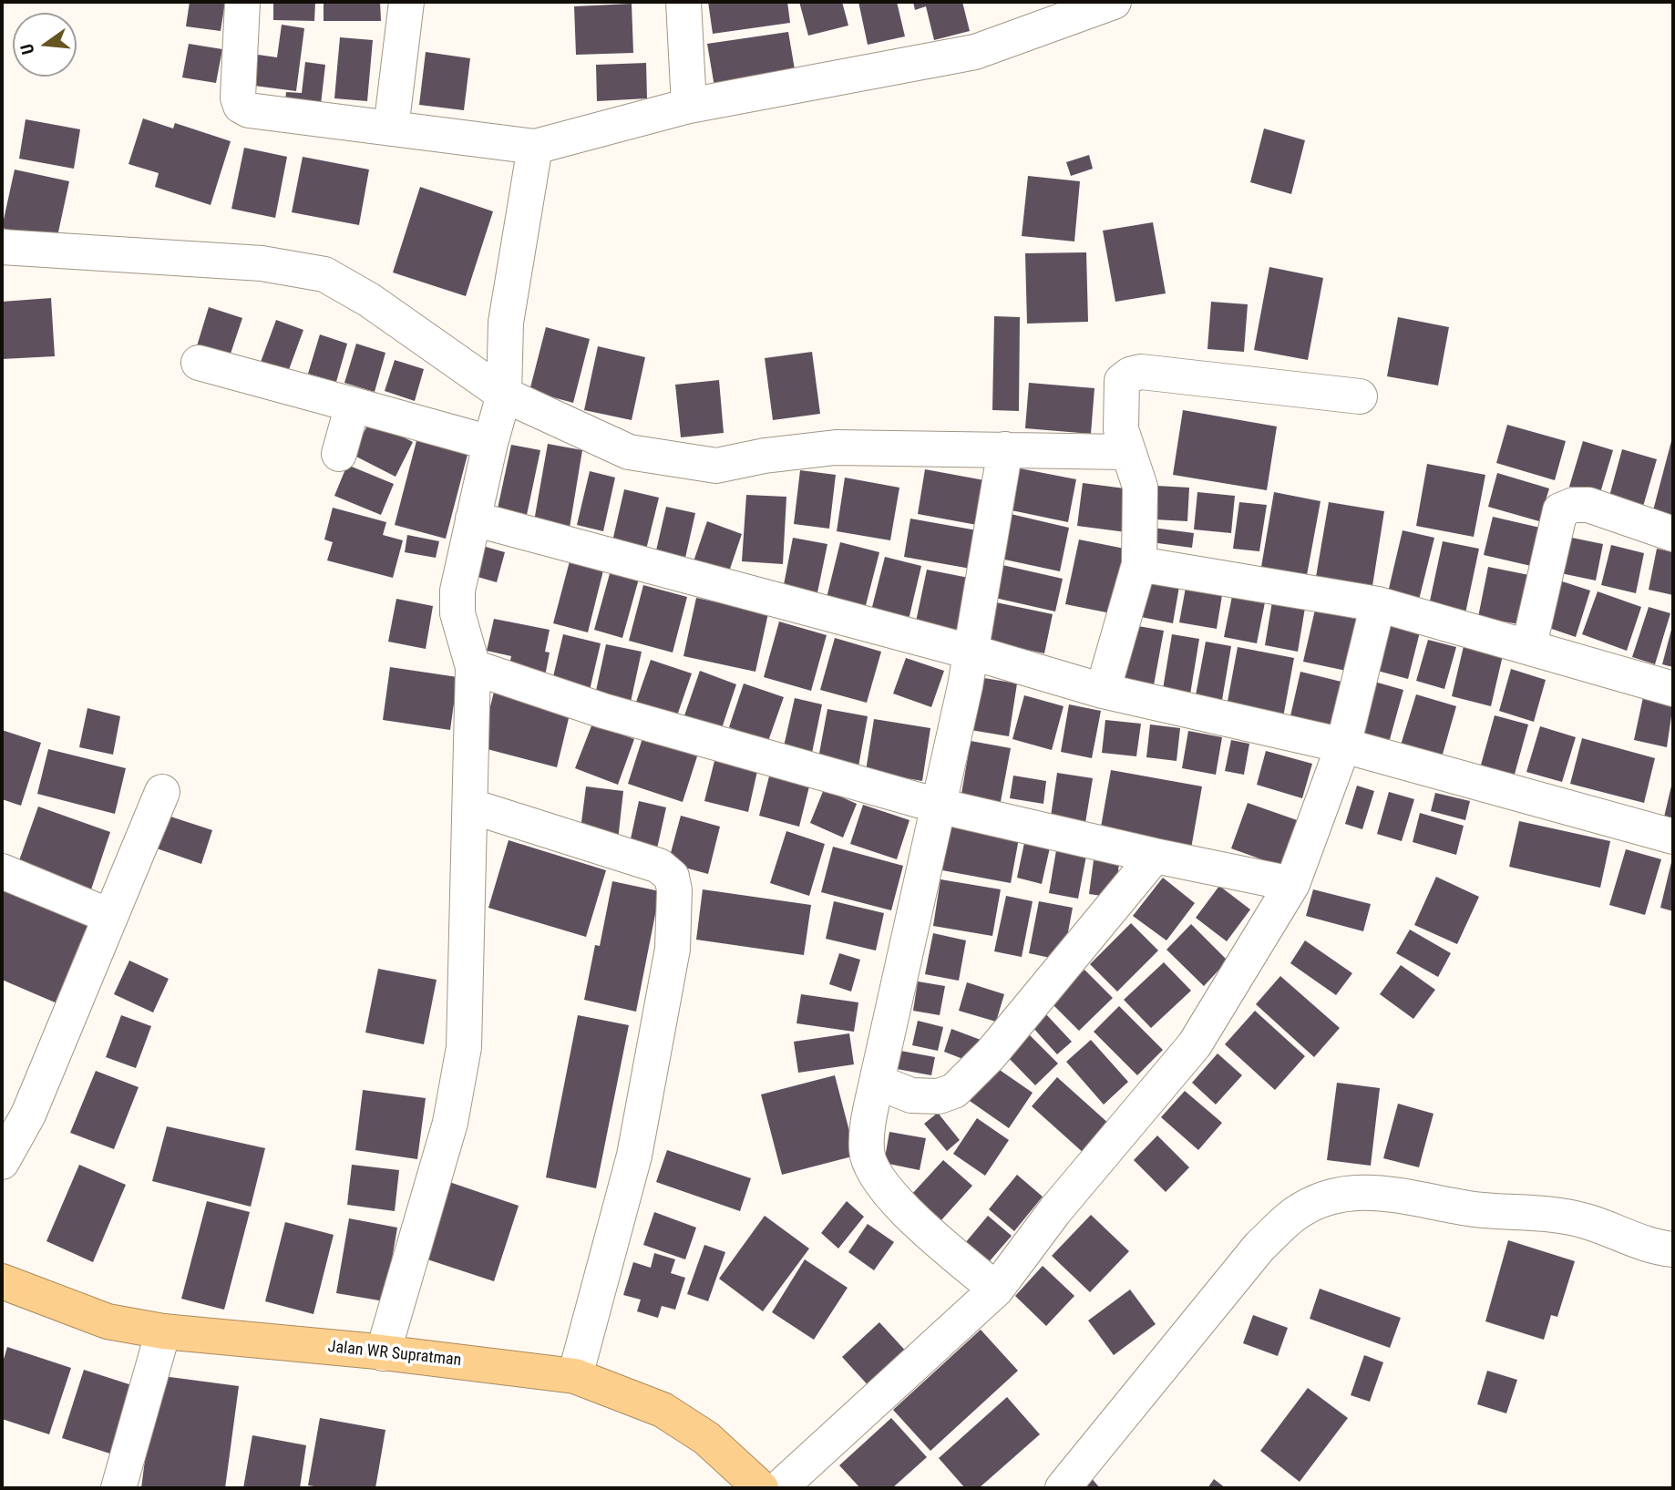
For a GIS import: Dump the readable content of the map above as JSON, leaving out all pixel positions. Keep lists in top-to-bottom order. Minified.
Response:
{"streets":{"highway":["Jalan WR Supratman"]},"north":"left"}
